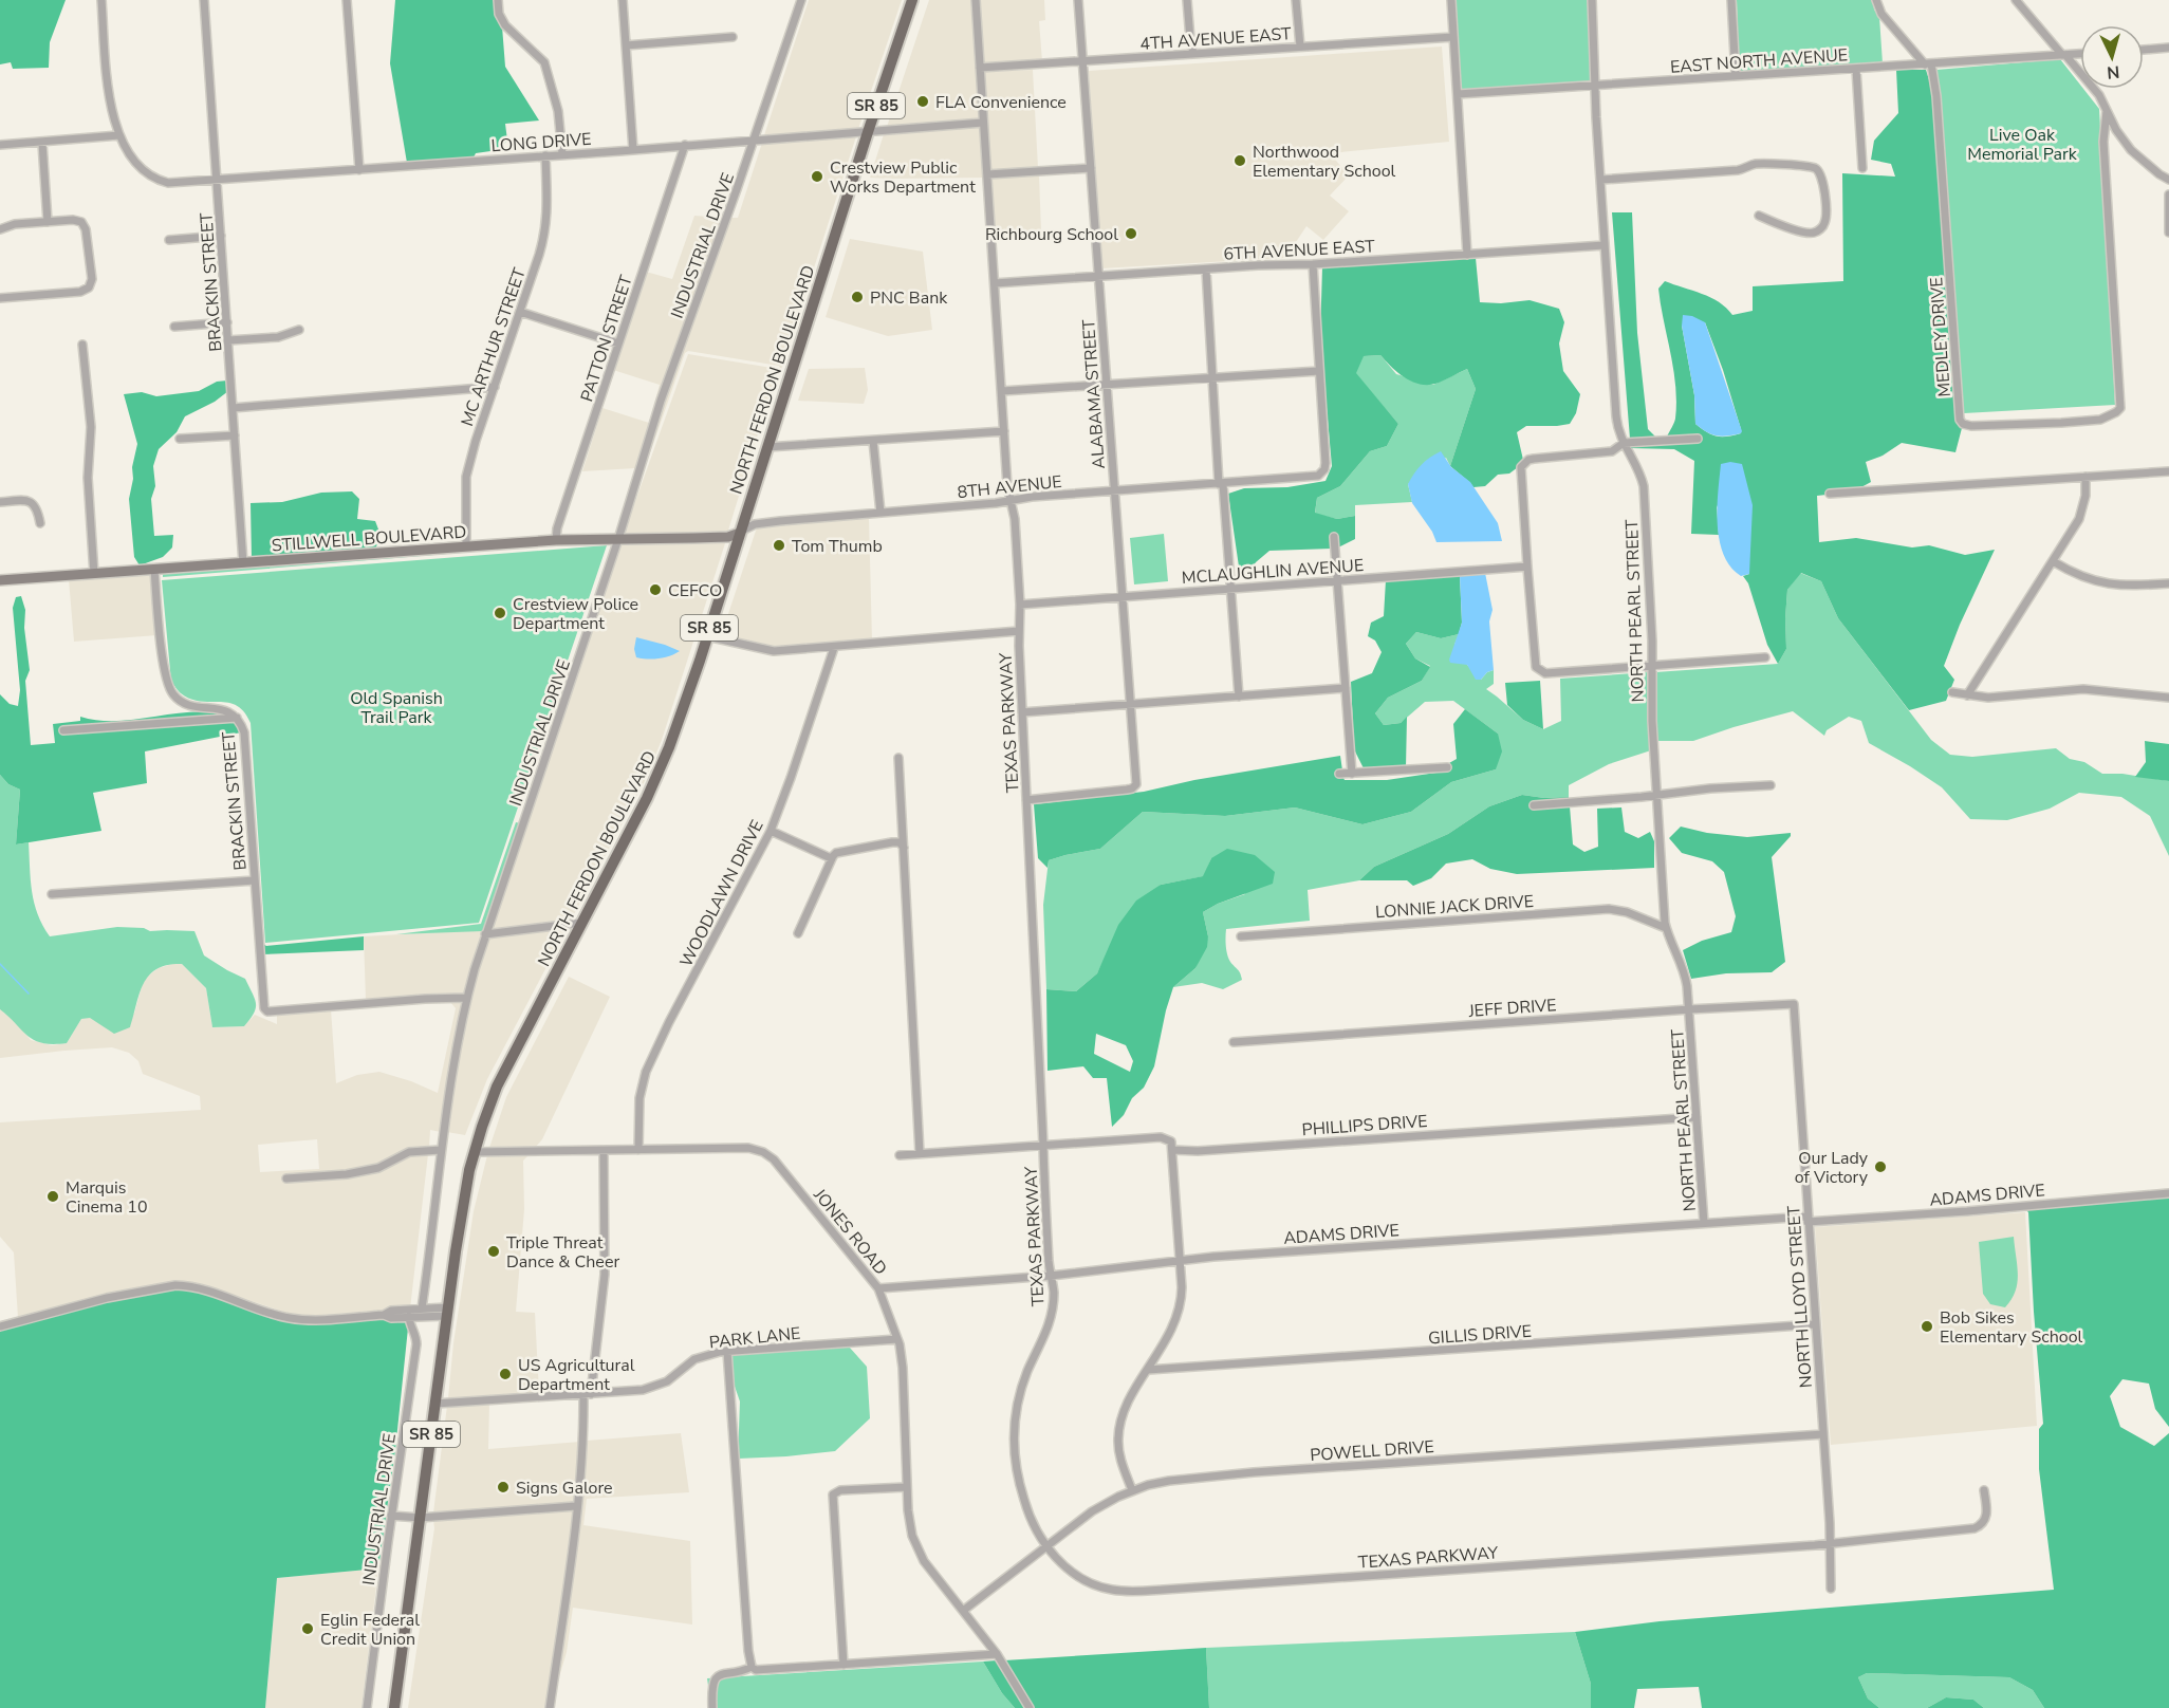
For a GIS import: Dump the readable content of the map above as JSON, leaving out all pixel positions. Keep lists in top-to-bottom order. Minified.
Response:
{"streets":{"main road":["SR 85","NORTH FERDON BOULEVARD"],"street":["4TH AVENUE EAST","EAST NORTH AVENUE","LONG DRIVE","INDUSTRIAL DRIVE","6TH AVENUE EAST","BRACKIN STREET","MEDLEY DRIVE","PATTON STREET","MC ARTHUR STREET","ALABAMA STREET","8TH AVENUE","STILLWELL BOULEVARD","MCLAUGHLIN AVENUE","NORTH PEARL STREET","TEXAS PARKWAY","WOODLAWN DRIVE","LONNIE JACK DRIVE","JEFF DRIVE","PHILLIPS DRIVE","ADAMS DRIVE","JONES ROAD","NORTH LLOYD STREET","GILLIS DRIVE","PARK LANE","POWELL DRIVE"]},"crossings":[["4TH AVENUE EAST","ALABAMA STREET"],["4TH AVENUE EAST","TEXAS PARKWAY"],["EAST NORTH AVENUE","MEDLEY DRIVE"],["EAST NORTH AVENUE","NORTH PEARL STREET"],["LONG DRIVE","INDUSTRIAL DRIVE"],["LONG DRIVE","BRACKIN STREET"],["LONG DRIVE","PATTON STREET"],["LONG DRIVE","MC ARTHUR STREET"],["LONG DRIVE","NORTH FERDON BOULEVARD"],["LONG DRIVE","TEXAS PARKWAY"],["INDUSTRIAL DRIVE","BRACKIN STREET"],["INDUSTRIAL DRIVE","STILLWELL BOULEVARD"],["6TH AVENUE EAST","ALABAMA STREET"],["6TH AVENUE EAST","NORTH PEARL STREET"],["6TH AVENUE EAST","TEXAS PARKWAY"],["BRACKIN STREET","STILLWELL BOULEVARD"],["PATTON STREET","STILLWELL BOULEVARD"],["MC ARTHUR STREET","STILLWELL BOULEVARD"],["NORTH FERDON BOULEVARD","8TH AVENUE"],["NORTH FERDON BOULEVARD","STILLWELL BOULEVARD"],["NORTH FERDON BOULEVARD","JONES ROAD"],["NORTH FERDON BOULEVARD","PARK LANE"],["ALABAMA STREET","8TH AVENUE"],["ALABAMA STREET","MCLAUGHLIN AVENUE"],["ALABAMA STREET","TEXAS PARKWAY"],["8TH AVENUE","STILLWELL BOULEVARD"],["8TH AVENUE","TEXAS PARKWAY"],["MCLAUGHLIN AVENUE","TEXAS PARKWAY"],["NORTH PEARL STREET","LONNIE JACK DRIVE"],["NORTH PEARL STREET","JEFF DRIVE"],["NORTH PEARL STREET","PHILLIPS DRIVE"],["NORTH PEARL STREET","ADAMS DRIVE"],["TEXAS PARKWAY","PHILLIPS DRIVE"],["TEXAS PARKWAY","ADAMS DRIVE"],["TEXAS PARKWAY","NORTH LLOYD STREET"],["TEXAS PARKWAY","POWELL DRIVE"],["WOODLAWN DRIVE","JONES ROAD"],["JEFF DRIVE","NORTH LLOYD STREET"],["ADAMS DRIVE","JONES ROAD"],["ADAMS DRIVE","NORTH LLOYD STREET"],["JONES ROAD","PARK LANE"],["JONES ROAD","POWELL DRIVE"],["NORTH LLOYD STREET","GILLIS DRIVE"],["NORTH LLOYD STREET","POWELL DRIVE"]],"parks":["Live Oak Memorial Park","Old Spanish Trail Park"],"places":["FLA Convenience","Northwood Elementary School","Crestview Public Works Department","Richbourg School","PNC Bank","Tom Thumb","CEFCO","Crestview Police Department","Our Lady of Victory","Marquis Cinema 10","Triple Threat Dance & Cheer","Bob Sikes Elementary School","US Agricultural Department","Signs Galore","Eglin Federal Credit Union"],"north":"bottom"}
